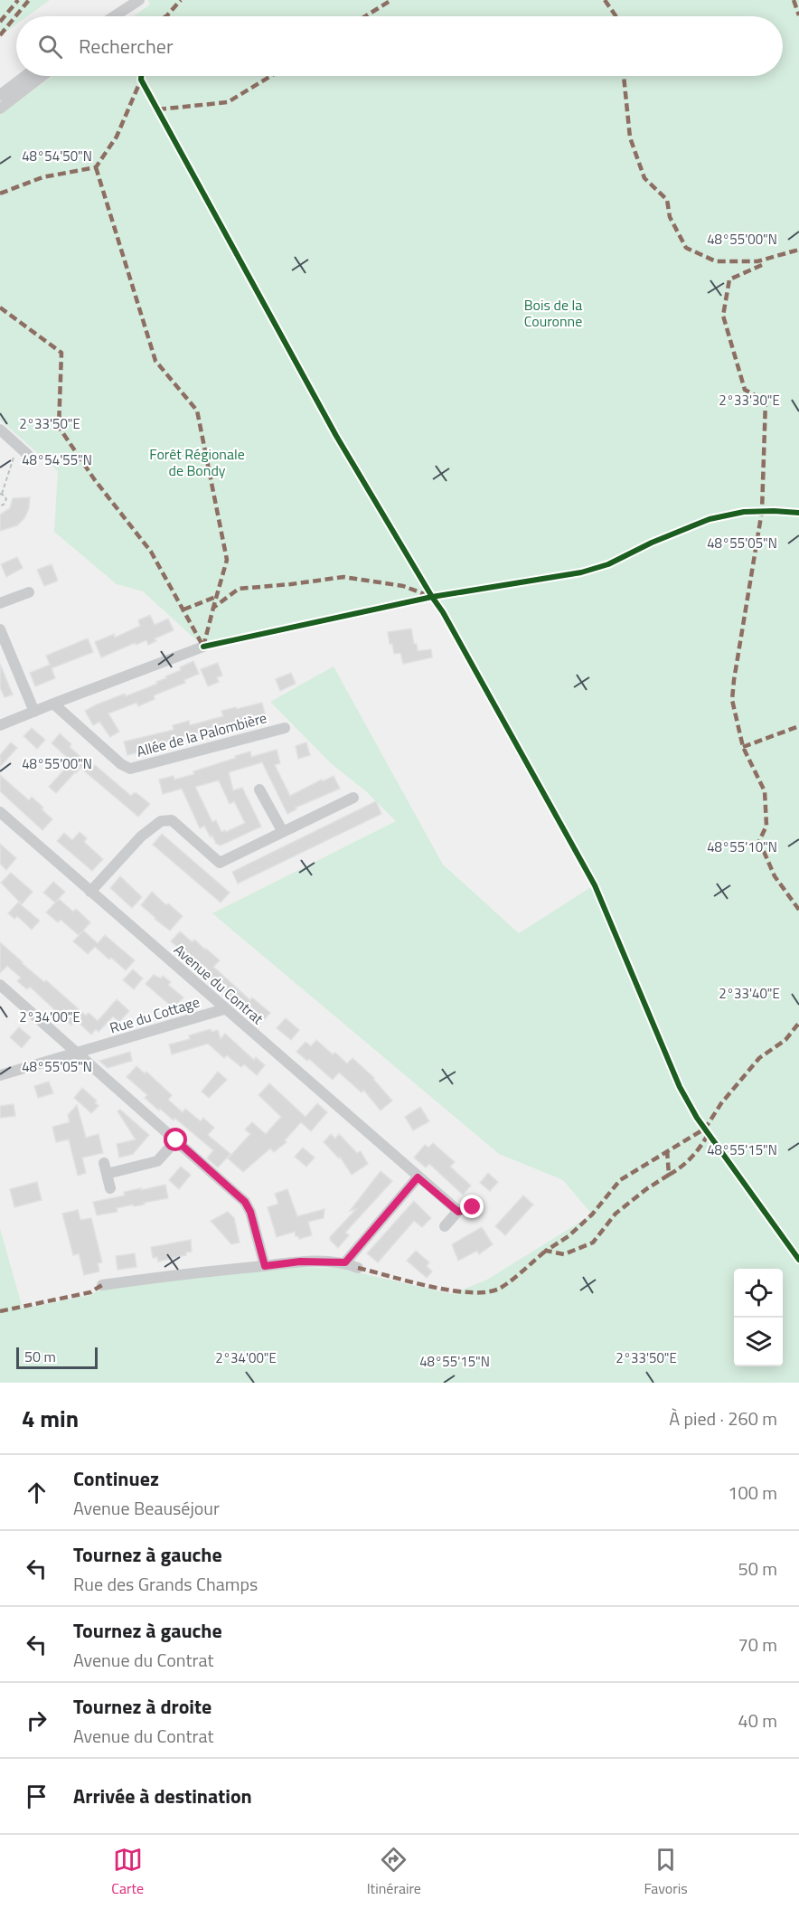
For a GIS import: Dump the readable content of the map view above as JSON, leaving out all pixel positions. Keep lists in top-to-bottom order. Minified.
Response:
{"streets":{"street":["Allée de la Palombière","Avenue du Contrat","Rue du Cottage"]},"crossings":[["Avenue du Contrat","Rue du Cottage"]],"parks":["Bois de la Couronne","Forêt Régionale de Bondy"],"scale_bar":"50 m","page":{"search":"Rechercher","scale":"50 m","heading":["4 min","À pied · 260 m"],"list":[["Continuez","Avenue Beauséjour","100 m"],["Tournez à gauche","Rue des Grands Champs","50 m"],["Tournez à gauche","Avenue du Contrat","70 m"],["Tournez à droite","Avenue du Contrat","40 m"],"Arrivée à destination"],"nav":["Carte","Itinéraire","Favoris"]},"coordinates":["48°54'50\"N","48°55'00\"N","2°33'30\"E","2°33'50\"E","48°54'55\"N","48°55'05\"N","48°55'10\"N","2°33'40\"E","2°34'00\"E","48°55'15\"N"]}
